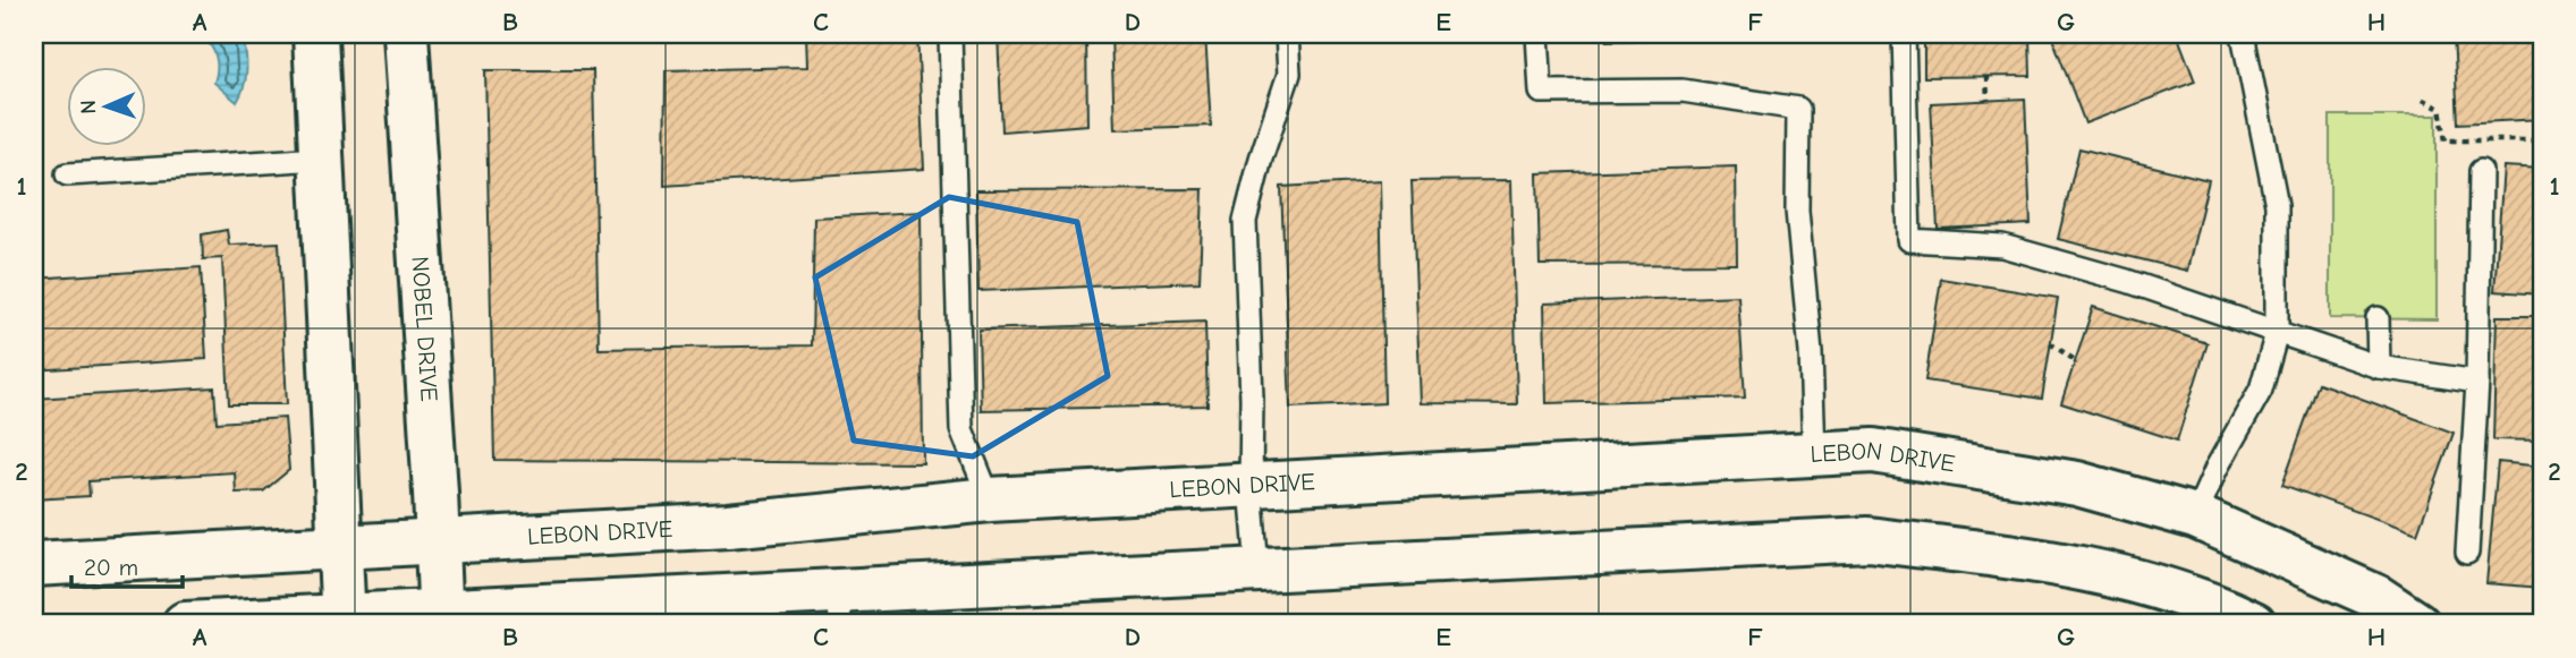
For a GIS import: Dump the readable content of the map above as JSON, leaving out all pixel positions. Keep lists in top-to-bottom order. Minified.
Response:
{"streets":{"street":["NOBEL DRIVE","LEBON DRIVE"]},"crossings":[["NOBEL DRIVE","LEBON DRIVE"]],"scale_bar":"20 m","north":"left","grid":{"columns":["A","B","C","D","E","F","G","H"],"rows":["1","2"]}}
